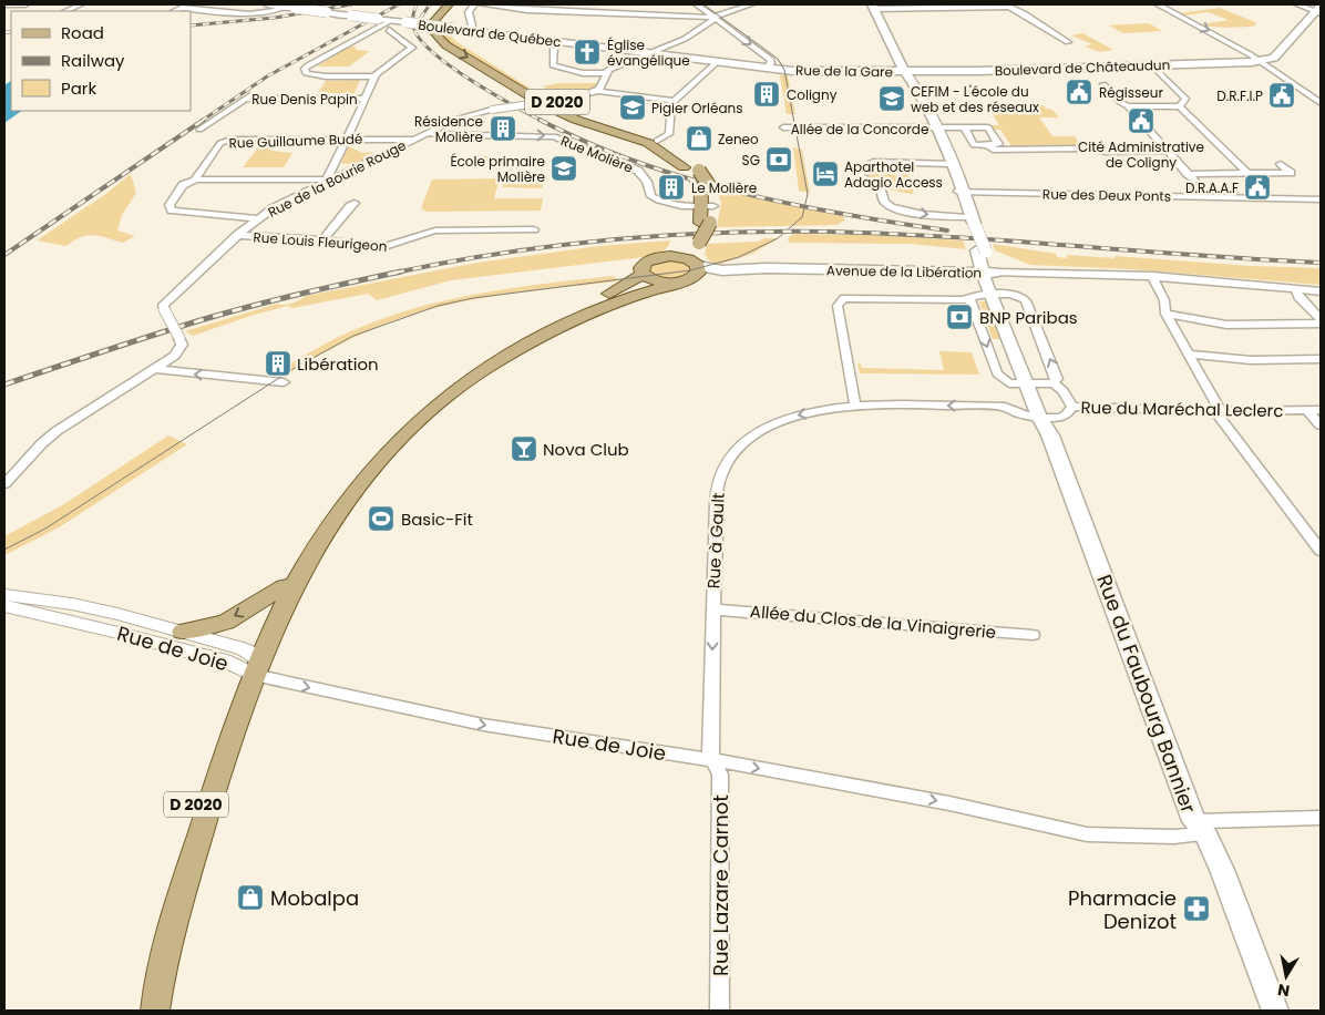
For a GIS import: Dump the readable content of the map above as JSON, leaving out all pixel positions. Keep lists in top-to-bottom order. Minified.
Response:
{"streets":{"main road":["Boulevard de Québec","Boulevard de Châteaudun","Rue de la Gare","D 2020","Avenue de la Libération","Rue du Faubourg Bannier"],"street":["Rue Denis Papin","Allée de la Concorde","Rue Guillaume Budé","Rue Molière","Rue de la Bourie Rouge","Rue des Deux Ponts","Rue Louis Fleurigeon","Rue du Maréchal Leclerc","Rue à Gault","Allée du Clos de la Vinaigrerie","Rue de Joie","Rue Lazare Carnot"]},"crossings":[["Boulevard de Québec","Rue de la Gare"],["Boulevard de Châteaudun","Rue de la Gare"],["Boulevard de Châteaudun","Rue du Faubourg Bannier"],["Rue de la Gare","Rue du Faubourg Bannier"],["D 2020","Avenue de la Libération"],["Allée de la Concorde","Rue du Faubourg Bannier"],["Rue Guillaume Budé","Rue de la Bourie Rouge"],["Rue Molière","Rue de la Bourie Rouge"],["Rue de la Bourie Rouge","Rue Louis Fleurigeon"],["Rue des Deux Ponts","Rue du Faubourg Bannier"],["Avenue de la Libération","Rue de Joie"],["Avenue de la Libération","Rue du Faubourg Bannier"],["Rue du Maréchal Leclerc","Rue à Gault"],["Rue du Maréchal Leclerc","Rue du Faubourg Bannier"],["Rue à Gault","Allée du Clos de la Vinaigrerie"],["Rue à Gault","Rue de Joie"],["Rue à Gault","Rue du Faubourg Bannier"],["Rue à Gault","Rue Lazare Carnot"],["Rue de Joie","Rue du Faubourg Bannier"],["Rue de Joie","Rue Lazare Carnot"]],"one_way":["Rue Molière","Rue de Joie"],"places":{"church":["Église évangélique"],"public building":["Régisseur","D.R.F.I.P","Cité Administrative de Coligny","D.R.A.A.F"],"building":["Coligny","Résidence Molière","Le Molière","Libération"],"school or university":["CEFIM - L'école du web et des réseaux","Pigier Orléans","École primaire Molière"],"shop":["Zeneo","Mobalpa"],"bank":["SG","BNP Paribas"],"hotel":["Aparthotel Adagio Access"],"bar":["Nova Club"],"sports":["Basic-Fit"],"pharmacy":["Pharmacie Denizot"]},"legend":["Road","Railway","Park"],"north":"bottom"}
